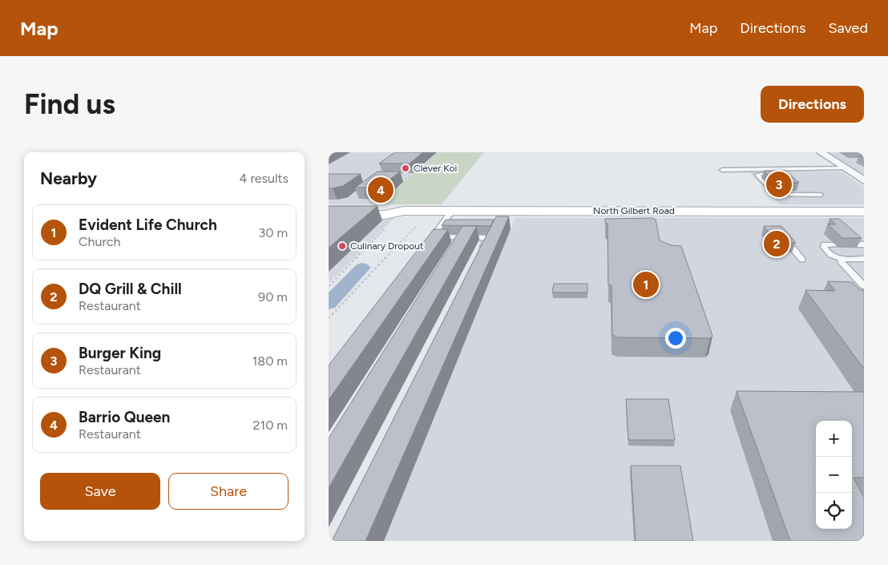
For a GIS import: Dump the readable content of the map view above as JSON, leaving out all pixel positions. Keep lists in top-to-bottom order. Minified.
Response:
{"streets":{"main road":["North Gilbert Road"]},"places":["Clever Koi","Culinary Dropout"],"page":{"header":"Map","nav":["Map","Directions","Saved"],"buttons":["Directions",["Save","Share"]],"title":"Find us","heading":["Nearby","4 results"],"pins":["3","4","2","1"],"list":[{"mark":"1","name":"Evident Life Church","note":"Church","value":"30 m"},{"mark":"2","name":"DQ Grill & Chill","note":"Restaurant","value":"90 m"},{"mark":"3","name":"Burger King","note":"Restaurant","value":"180 m"},{"mark":"4","name":"Barrio Queen","note":"Restaurant","value":"210 m"}],"map_buttons":["+","−"]}}
